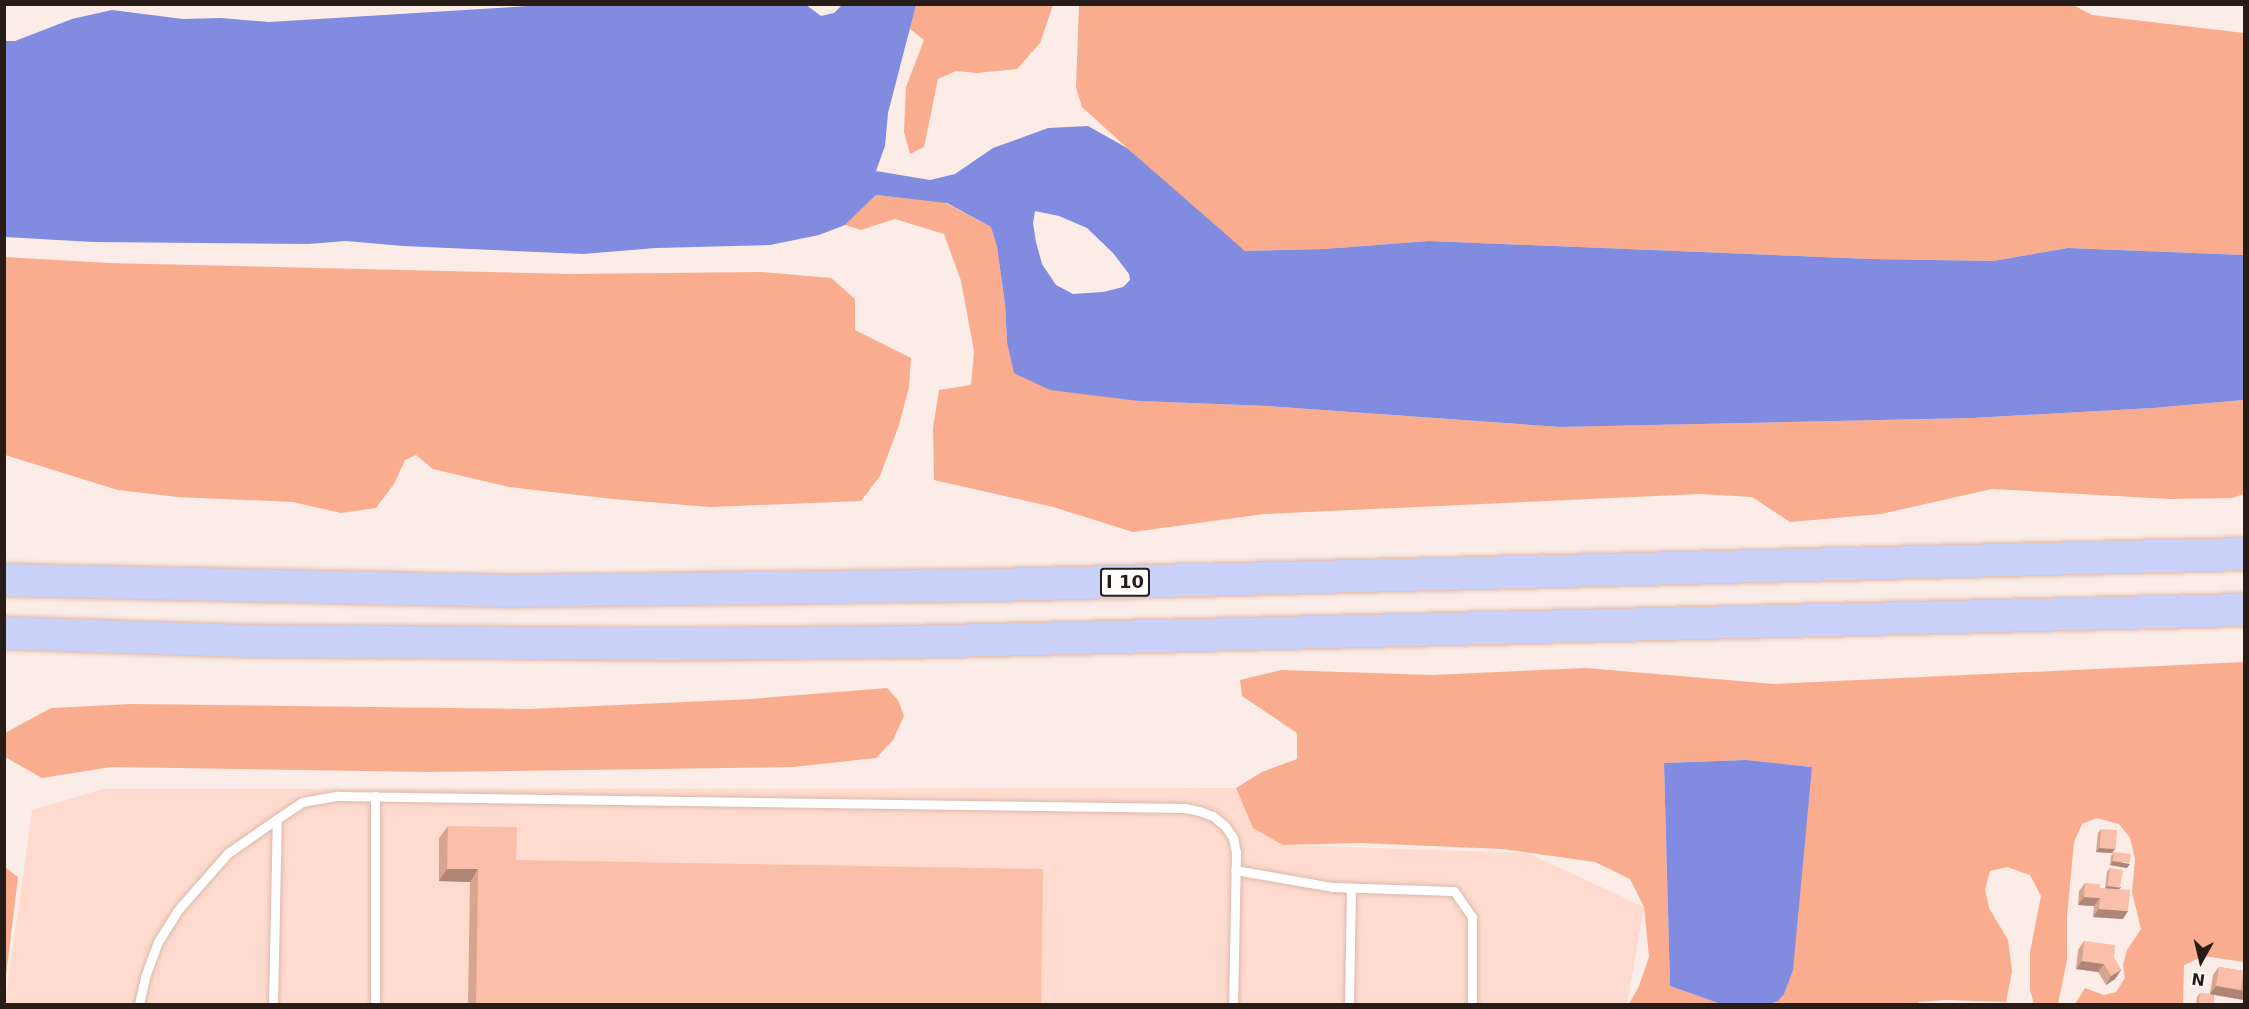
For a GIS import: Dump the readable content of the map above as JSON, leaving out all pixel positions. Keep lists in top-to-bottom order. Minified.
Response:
{"streets":{"highway":["I 10"]},"north":"bottom"}
